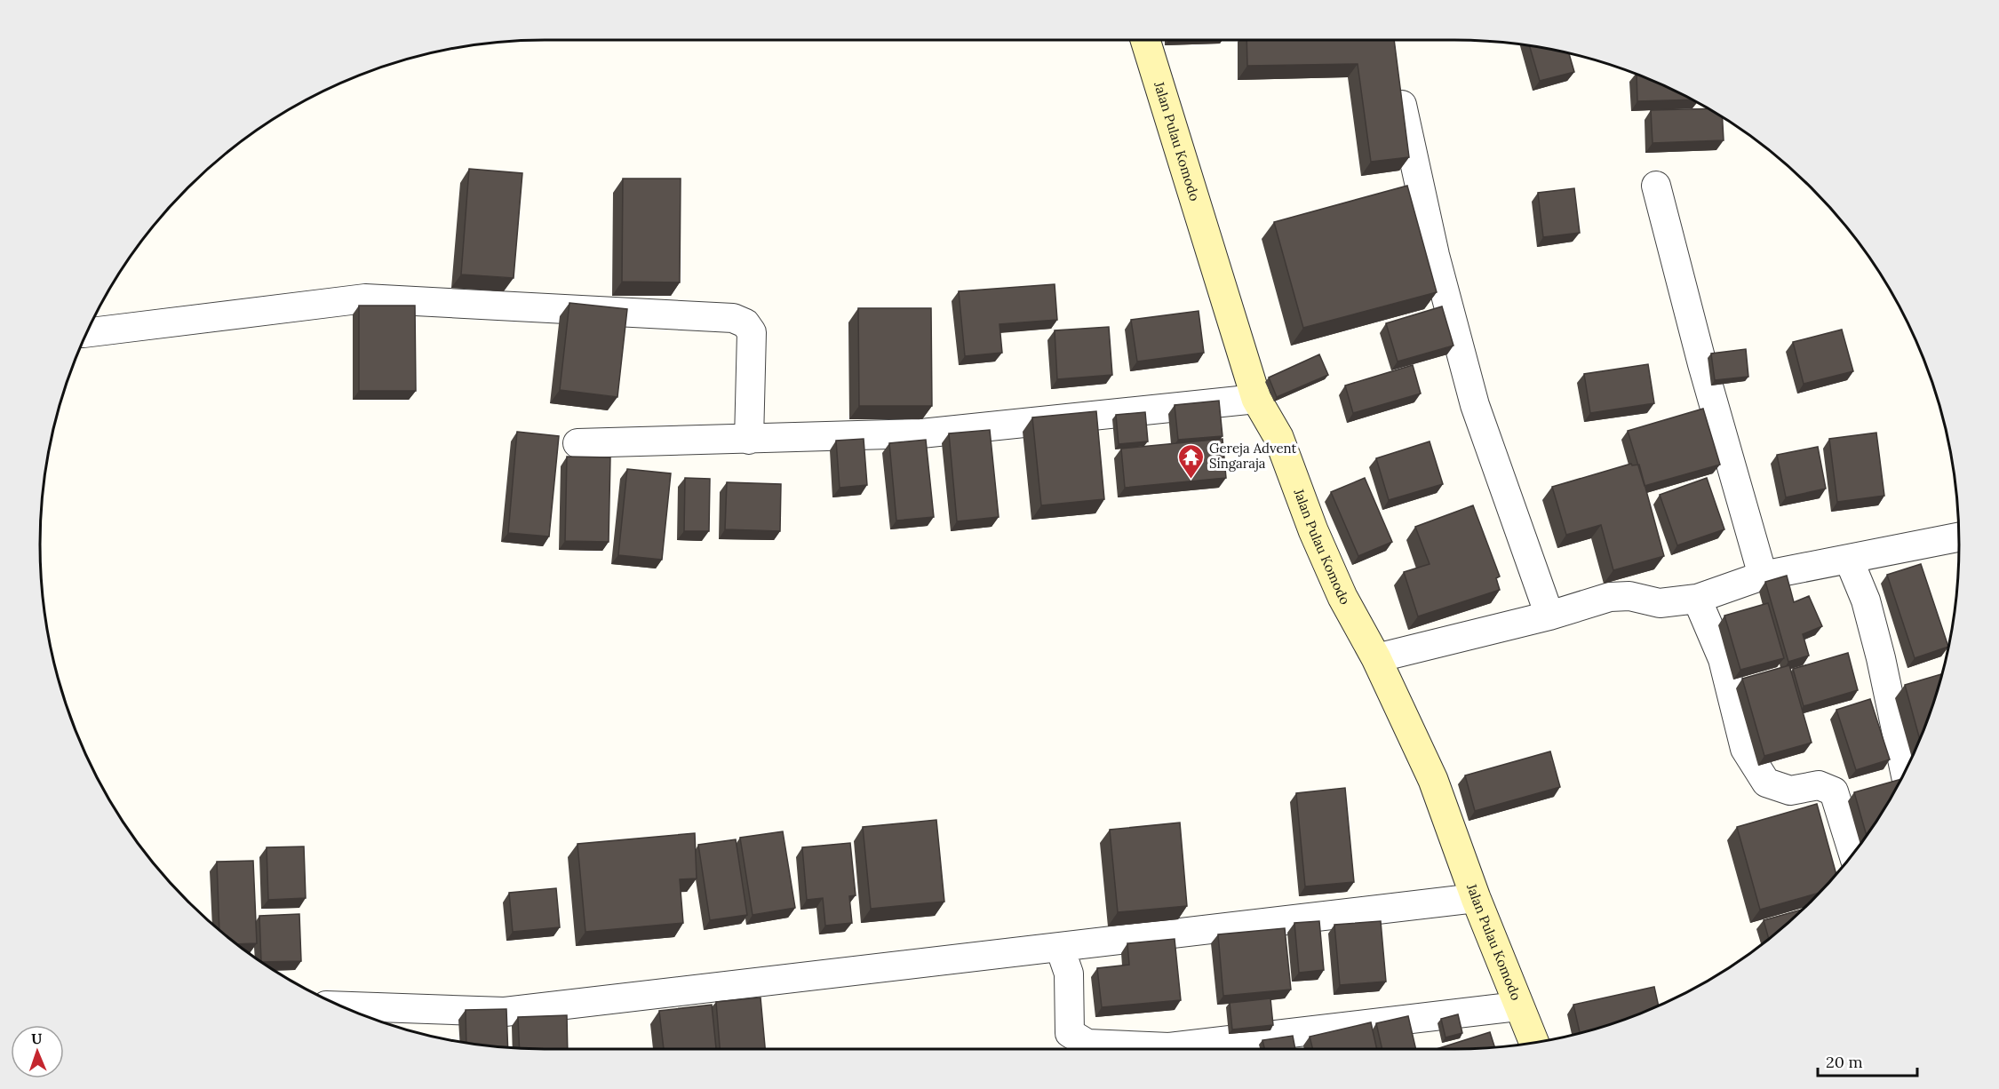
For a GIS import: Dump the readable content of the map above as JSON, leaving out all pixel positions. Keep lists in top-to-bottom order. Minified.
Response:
{"streets":{"street":["Jalan Pulau Komodo"]},"places":{"temple":["Gereja Advent Singaraja"]},"scale_bar":"20 m","north":"top"}
